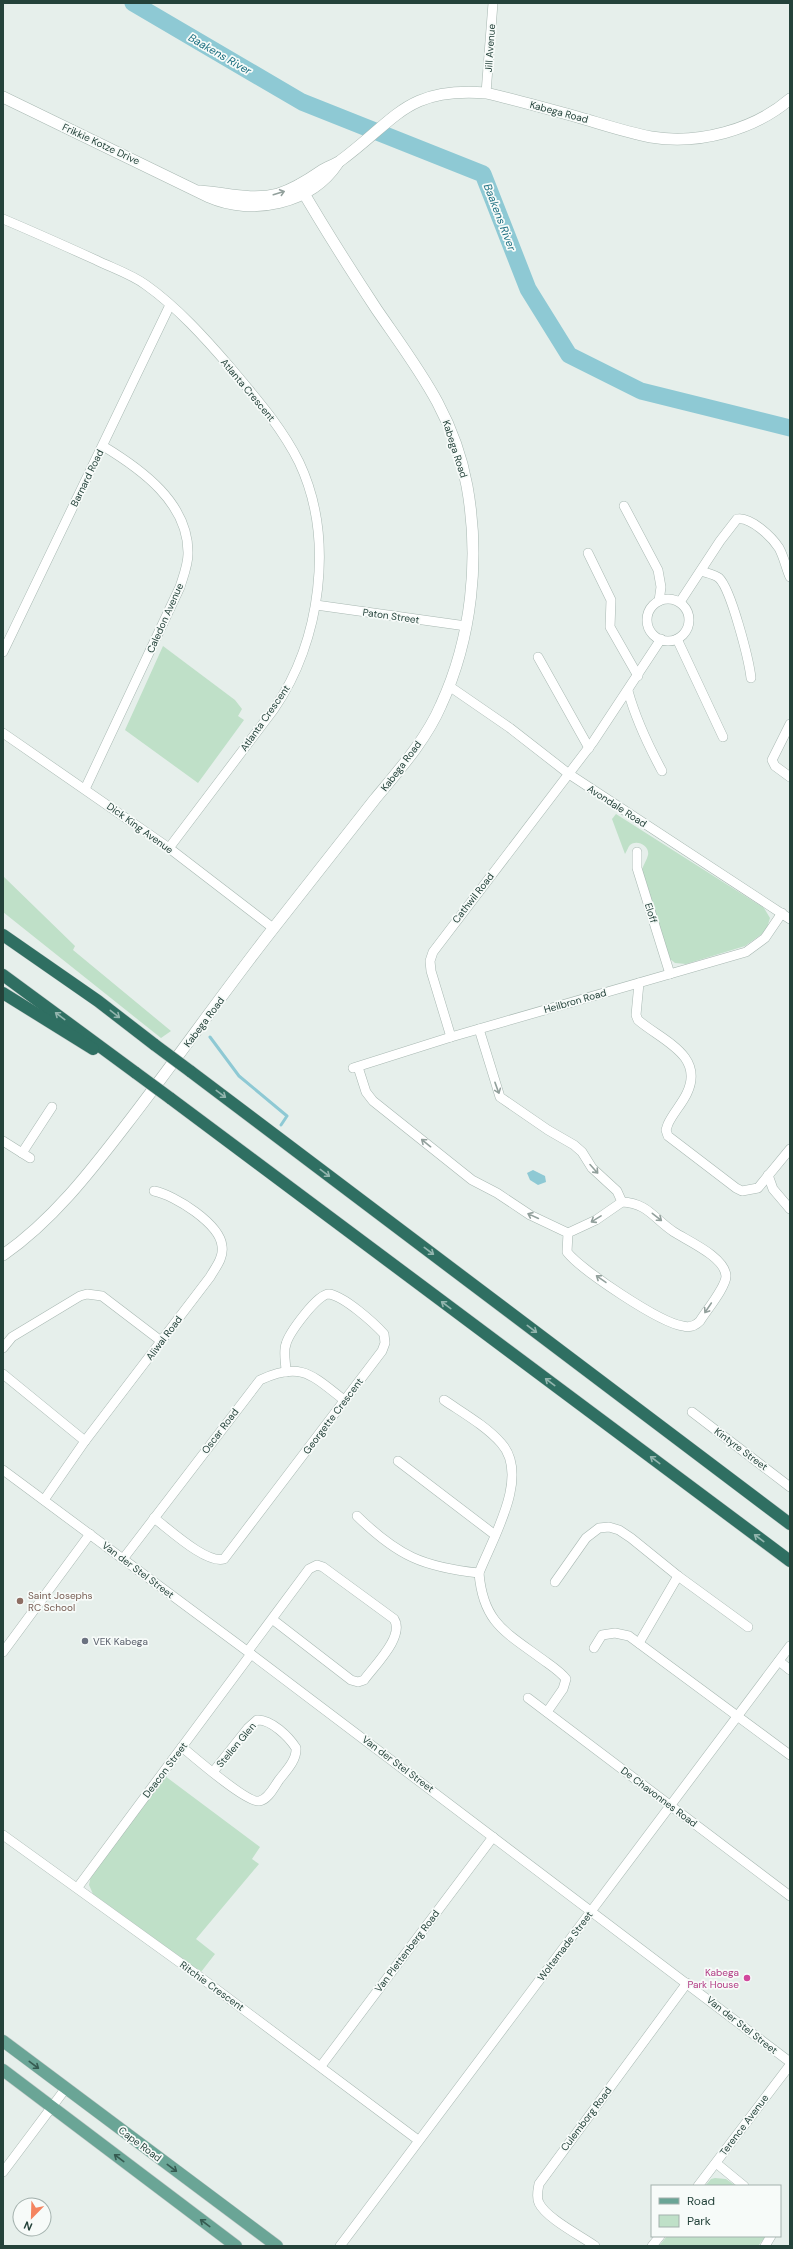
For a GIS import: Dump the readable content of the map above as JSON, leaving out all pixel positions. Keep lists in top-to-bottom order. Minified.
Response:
{"streets":{"main road":["Cape Road"],"street":["Jill Avenue","Kabega Road","Frikkie Kotze Drive","Atlanta Crescent","Barnard Road","Paton Street","Caledon Avenue","Avondale Road","Dick King Avenue","Cathwil Road","Eloff","Heilbron Road","Aliwal Road","Georgette Crescent","Oscar Road","Kintyre Street","Van der Stel Street","Stellen Glen","Deacon Street","De Chavonnes Road","Woltemade Street","Van Plettenberg Road","Ritchie Crescent","Culemborg Road","Terence Avenue"]},"crossings":[["Jill Avenue","Kabega Road"],["Kabega Road","Frikkie Kotze Drive"],["Kabega Road","Paton Street"],["Kabega Road","Avondale Road"],["Kabega Road","Dick King Avenue"],["Atlanta Crescent","Barnard Road"],["Atlanta Crescent","Paton Street"],["Atlanta Crescent","Dick King Avenue"],["Barnard Road","Caledon Avenue"],["Caledon Avenue","Dick King Avenue"],["Avondale Road","Cathwil Road"],["Avondale Road","Heilbron Road"],["Cathwil Road","Heilbron Road"],["Eloff","Heilbron Road"],["Aliwal Road","Van der Stel Street"],["Georgette Crescent","Oscar Road"],["Oscar Road","Van der Stel Street"],["Van der Stel Street","Deacon Street"],["Van der Stel Street","Woltemade Street"],["Van der Stel Street","Van Plettenberg Road"],["Van der Stel Street","Culemborg Road"],["Van der Stel Street","Terence Avenue"],["Stellen Glen","Deacon Street"],["Deacon Street","Ritchie Crescent"],["De Chavonnes Road","Woltemade Street"],["Woltemade Street","Ritchie Crescent"],["Van Plettenberg Road","Ritchie Crescent"]],"water":["Baakens River"],"places":["Saint Josephs RC School","VEK Kabega","Kabega Park House"],"legend":["Road","Park"],"north":"bottom left"}
